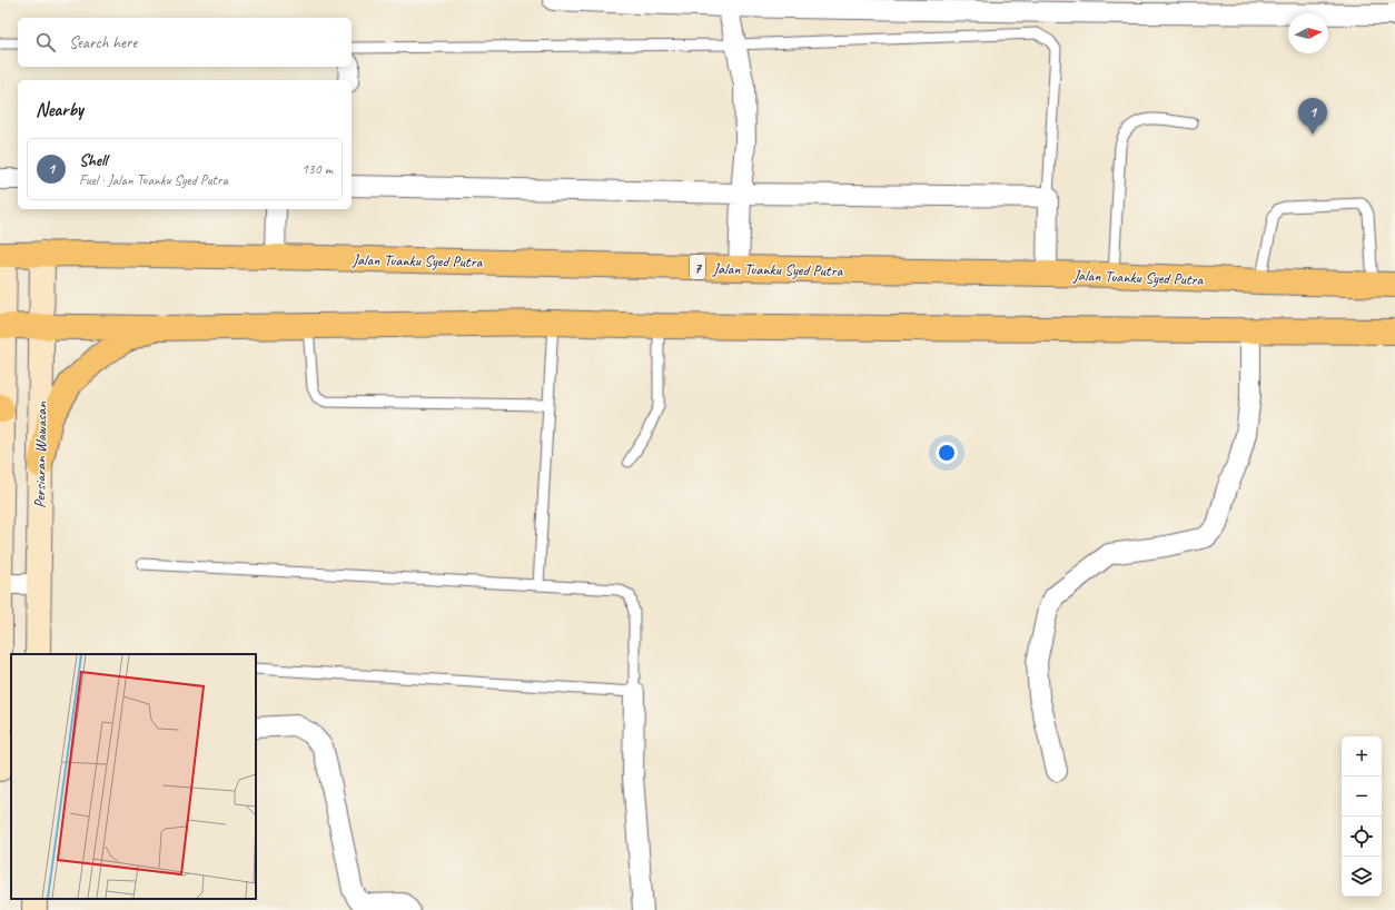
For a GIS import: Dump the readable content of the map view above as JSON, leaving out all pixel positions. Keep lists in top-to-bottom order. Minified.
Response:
{"streets":{"main road":["Jalan Tuanku Syed Putra","7","Persiaran Wawasan"]},"crossings":[["Jalan Tuanku Syed Putra","Persiaran Wawasan"]],"north":"right","page":{"search":"Search here","heading":"Nearby","pins":"1","list":[{"mark":"1","name":"Shell","note":"Fuel · Jalan Tuanku Syed Putra","value":"130 m"}],"map_buttons":["+","−"]}}
